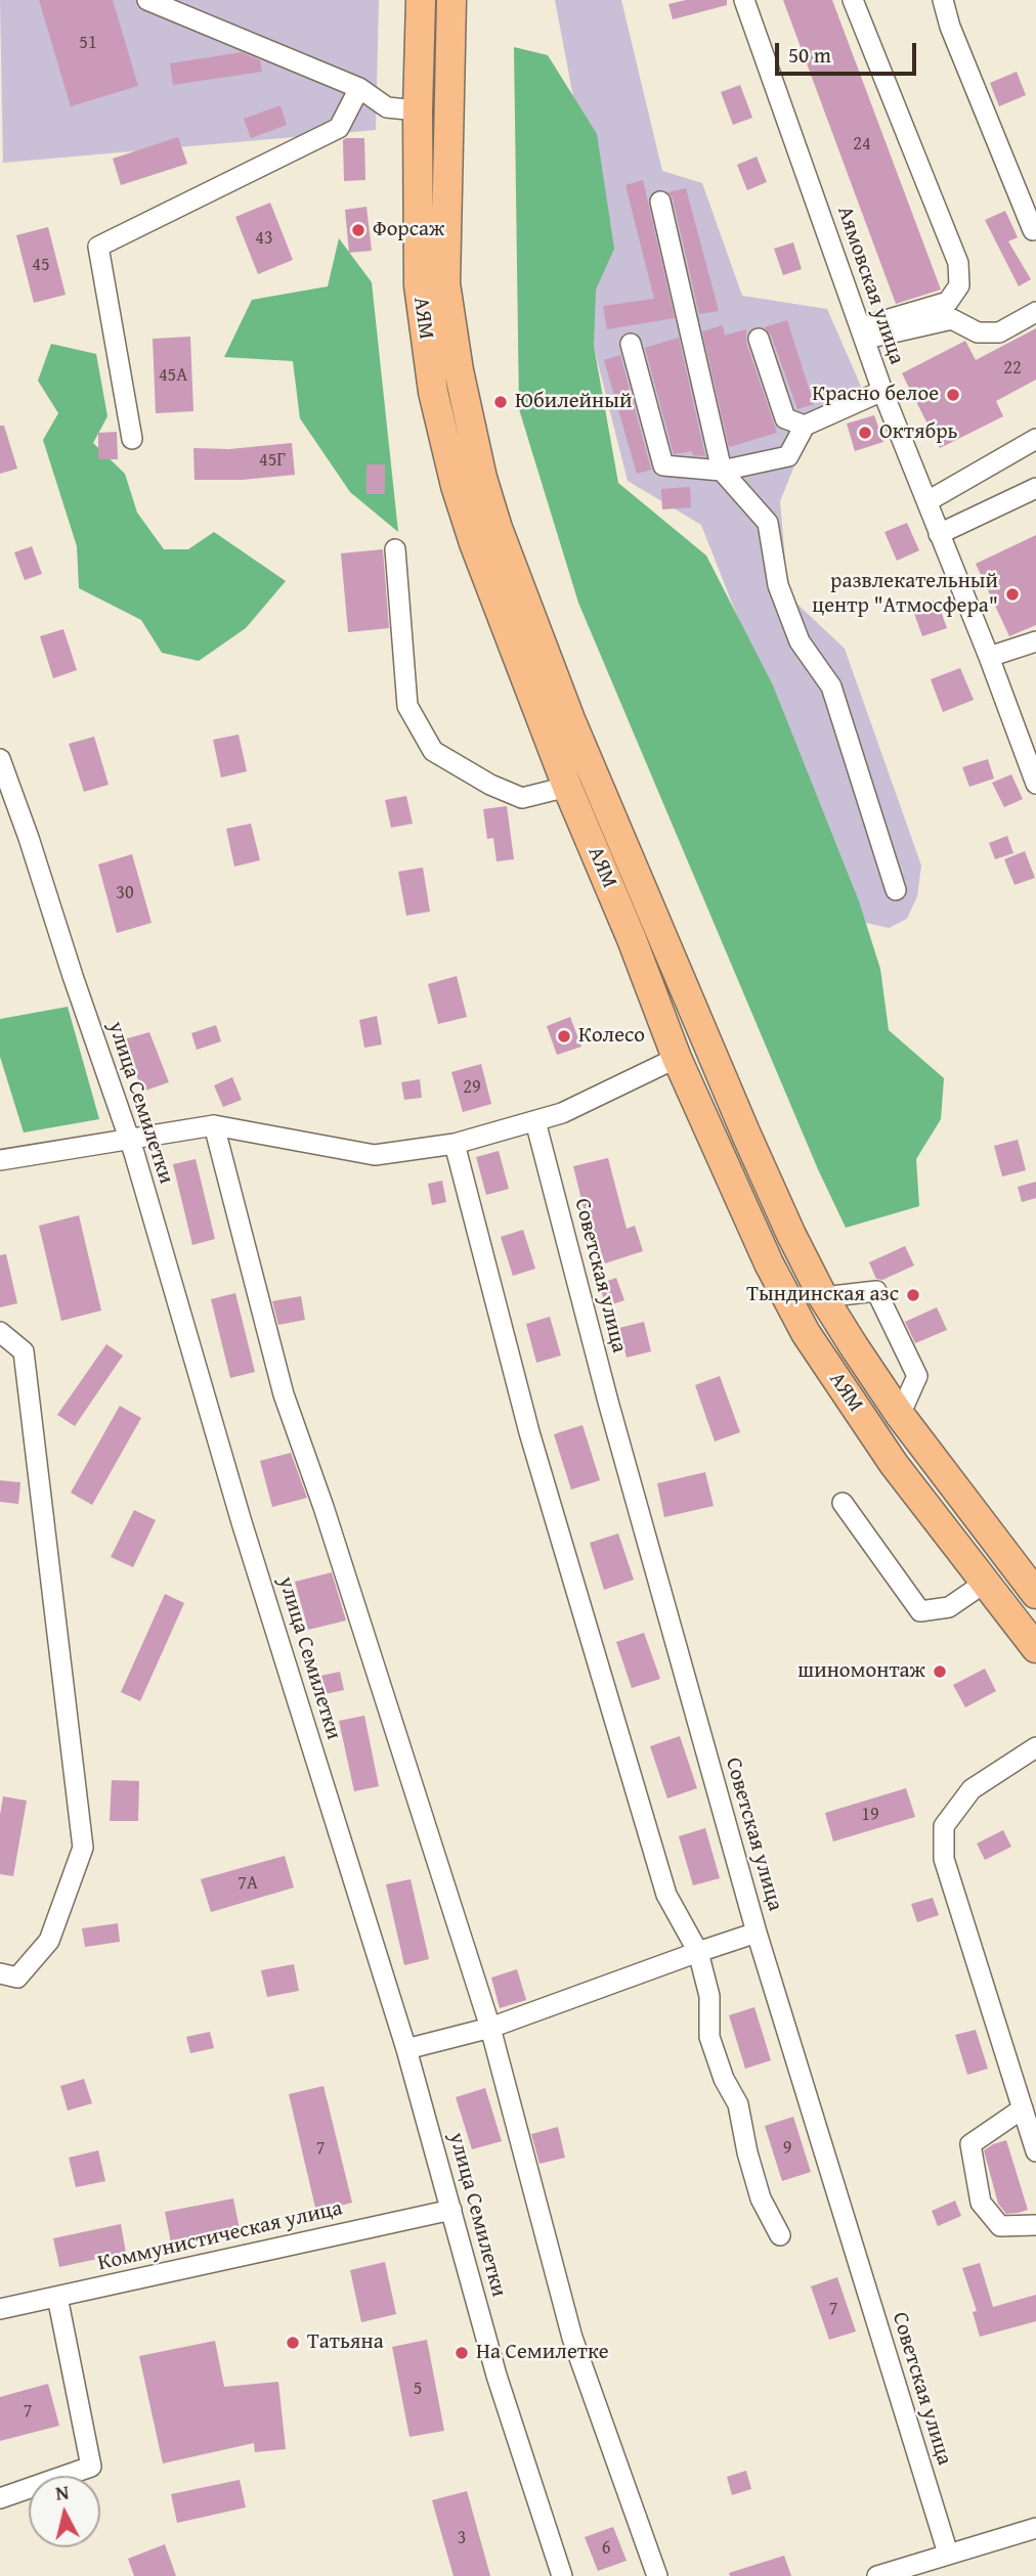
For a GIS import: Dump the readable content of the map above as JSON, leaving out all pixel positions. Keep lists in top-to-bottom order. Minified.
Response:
{"streets":{"highway":["АЯМ"],"street":["Аямовская улица","улица Семилетки","Советская улица","Коммунистическая улица"]},"crossings":[["улица Семилетки","Коммунистическая улица"]],"places":["Форсаж","Красно белое","Юбилейный","Октябрь","развлекательный центр \"Атмосфера\"","Колесо","Тындинская азс","шиномонтаж","Татьяна","На Семилетке"],"house_numbers":["51","24","43","45","22","45А","45Г","30","29","19","7А","7","9","7","5","7","3","6"],"scale_bar":"50 m","north":"top"}
